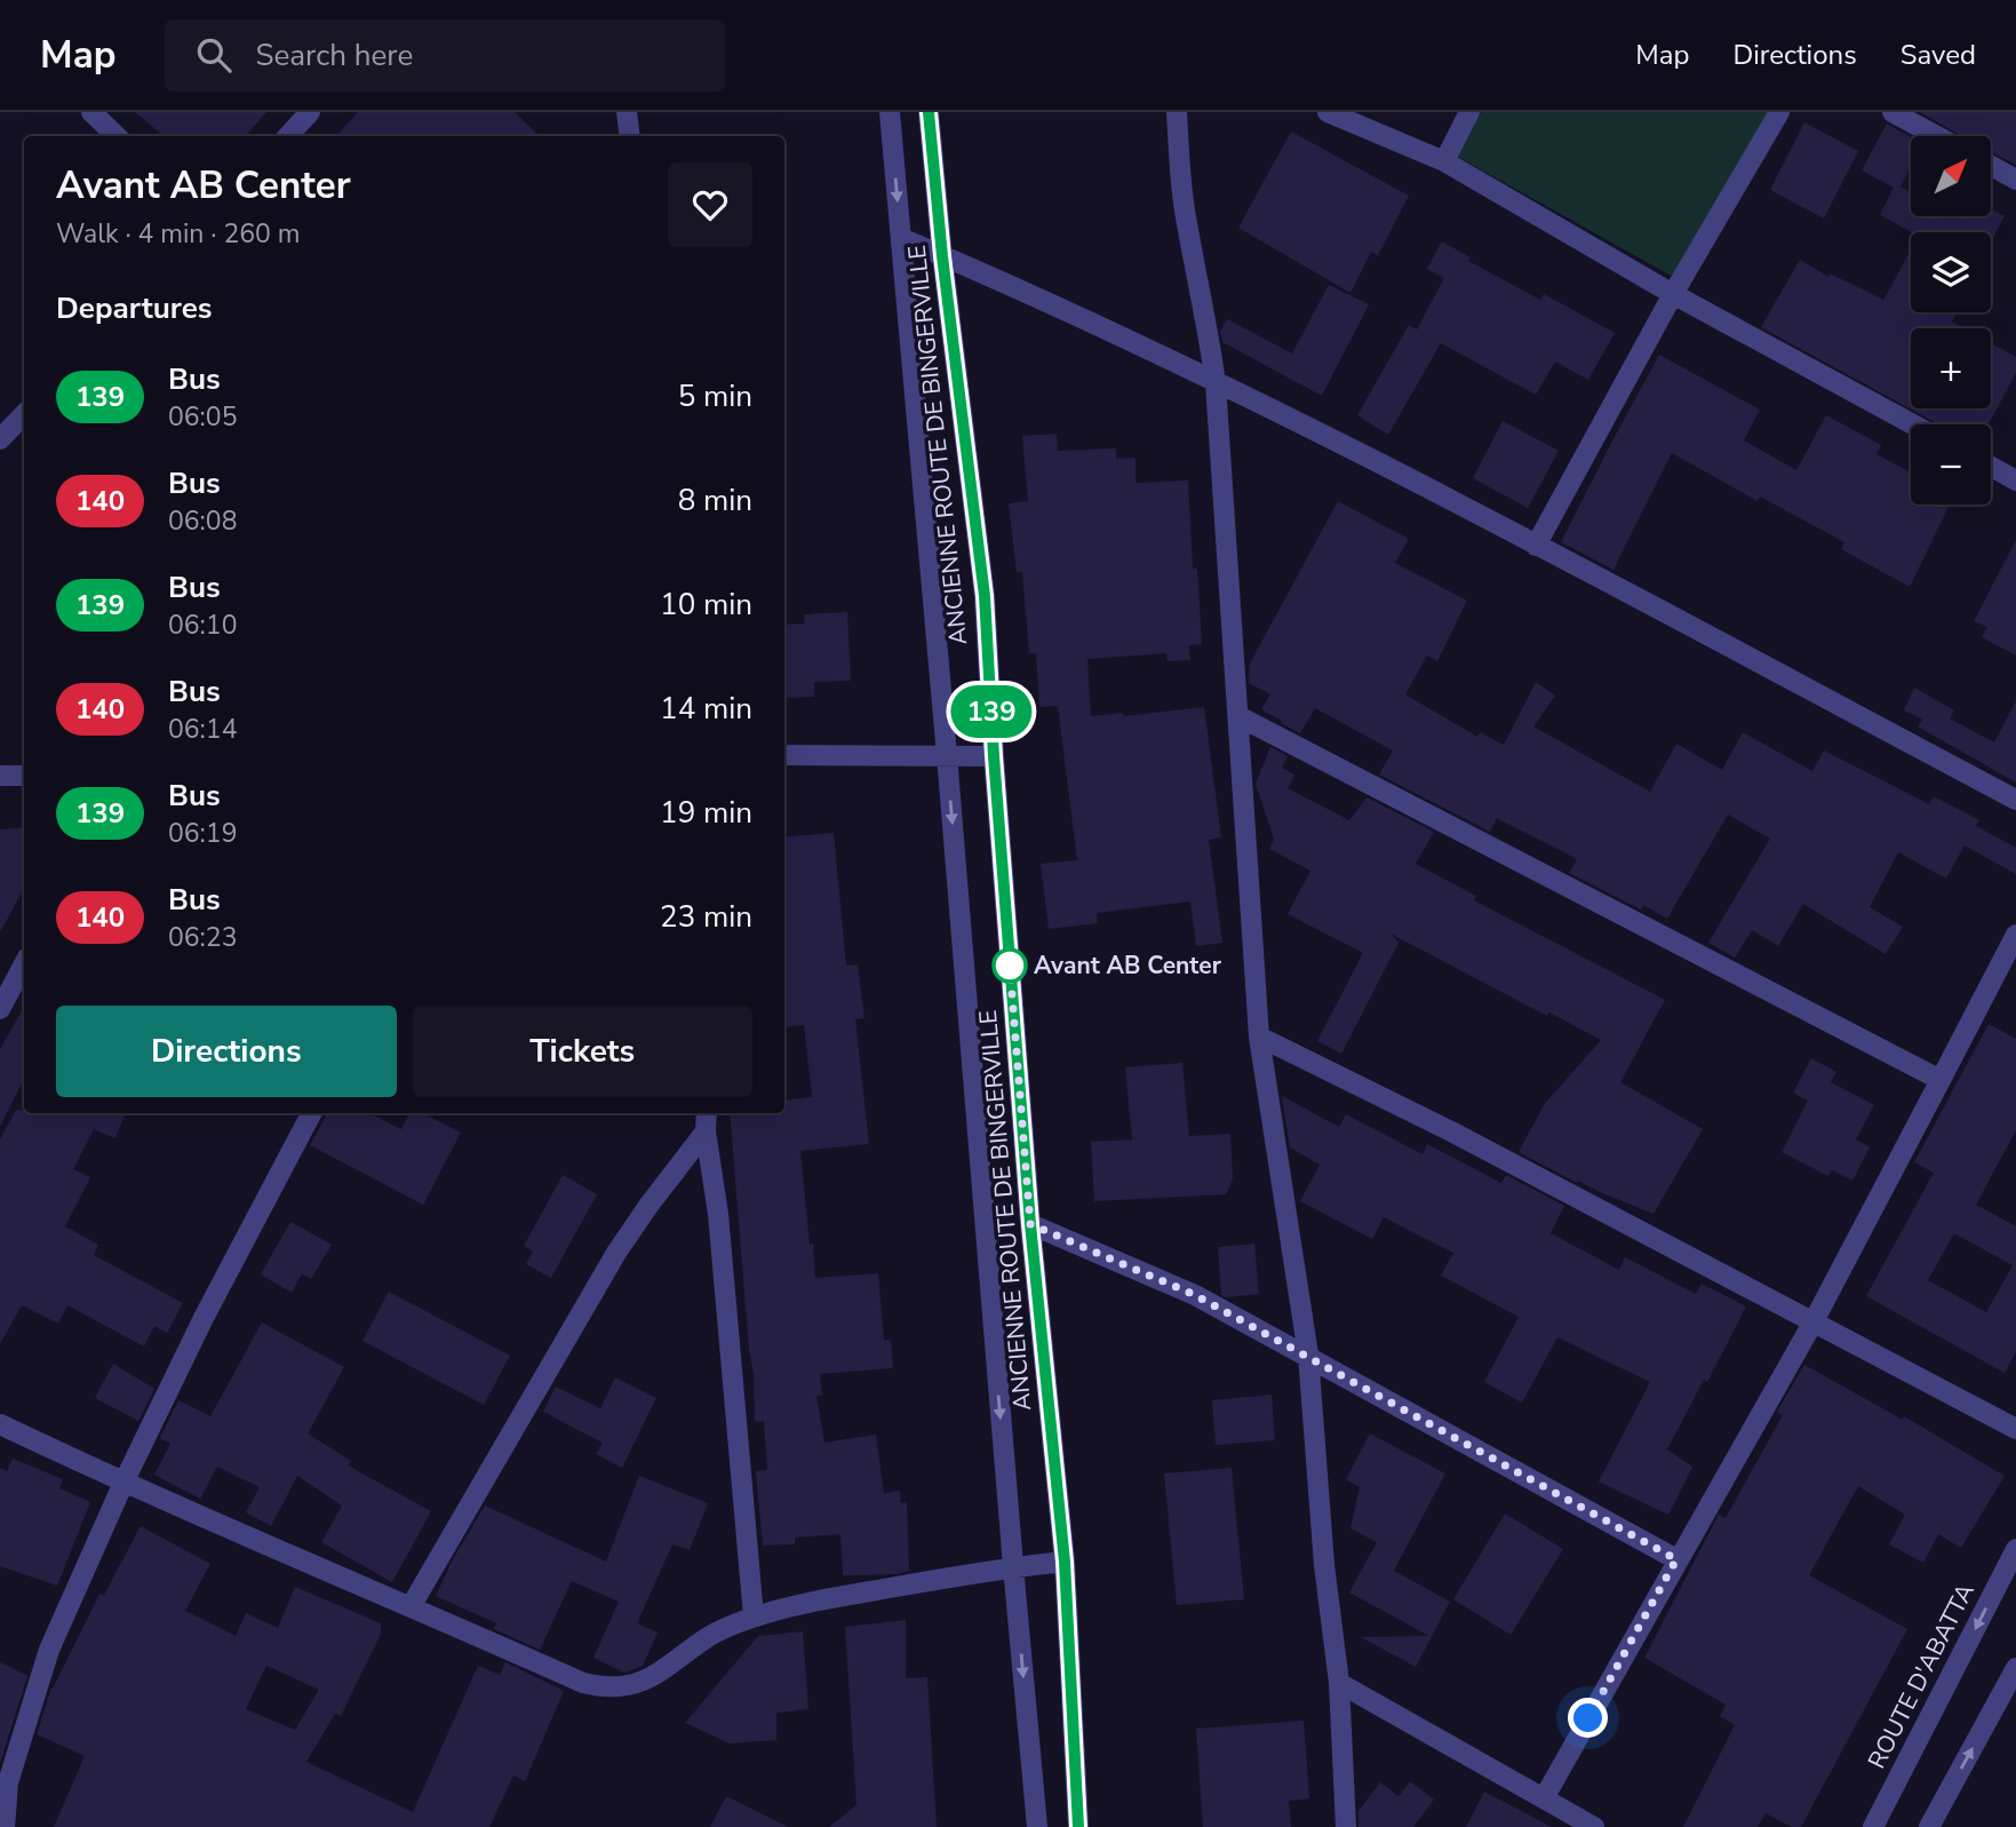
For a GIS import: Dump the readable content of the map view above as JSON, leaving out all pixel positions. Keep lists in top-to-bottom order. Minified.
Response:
{"streets":{"street":["ANCIENNE ROUTE DE BINGERVILLE","ROUTE D'ABATTA"]},"places":["Avant AB Center"],"lines":["bus line 139"],"north":"top right","page":{"header":"Map","search":"Search here","nav":["Map","Directions","Saved"],"on_map":"139","map_buttons":["+","−"],"heading":[["Avant AB Center","Walk · 4 min · 260 m"],"Departures"],"list":[{"mark":"139","name":"Bus","note":"06:05","value":"5 min"},{"mark":"140","name":"Bus","note":"06:08","value":"8 min"},{"mark":"139","name":"Bus","note":"06:10","value":"10 min"},{"mark":"140","name":"Bus","note":"06:14","value":"14 min"},{"mark":"139","name":"Bus","note":"06:19","value":"19 min"},{"mark":"140","name":"Bus","note":"06:23","value":"23 min"}],"buttons":["Directions","Tickets"]}}
